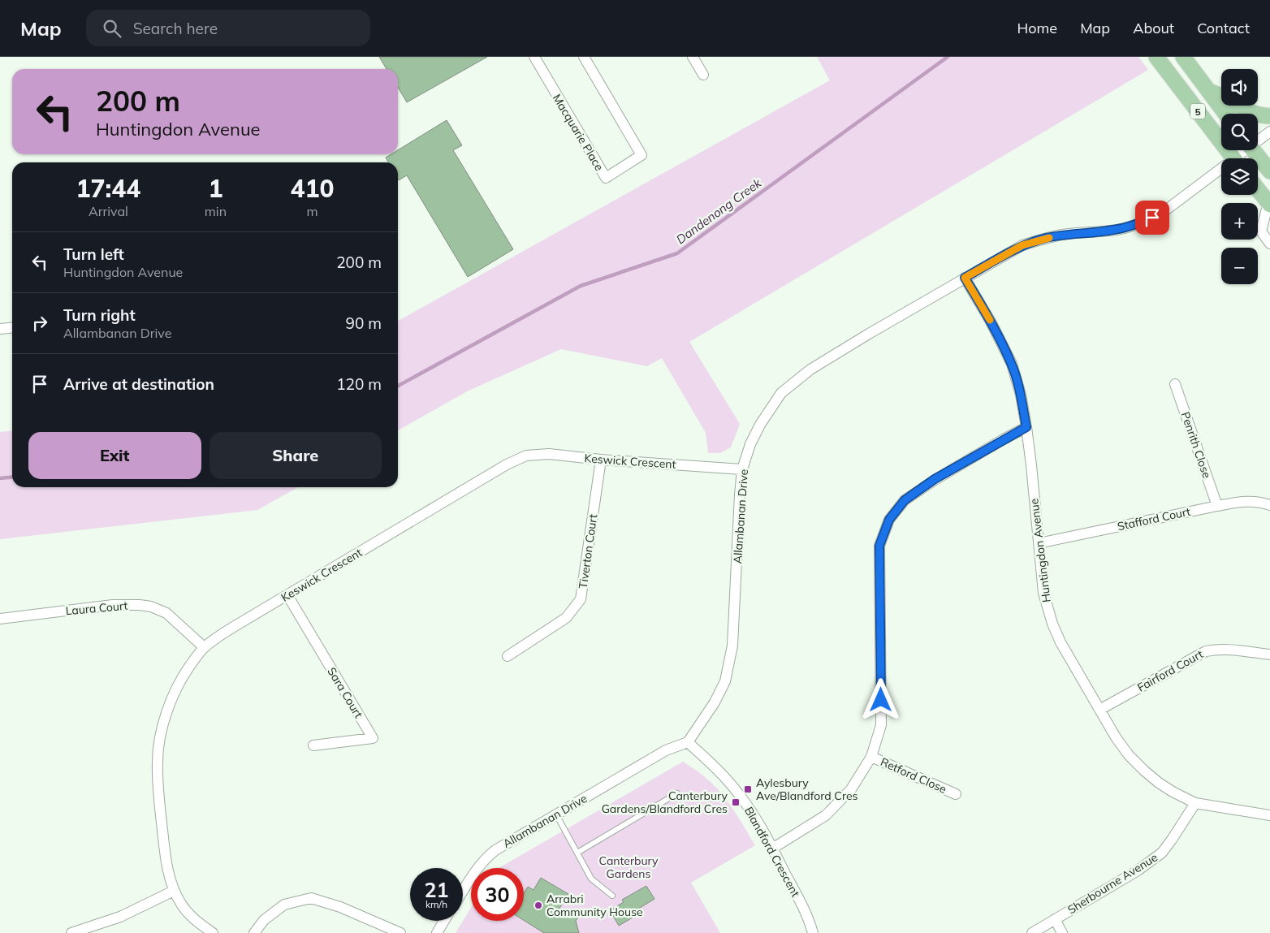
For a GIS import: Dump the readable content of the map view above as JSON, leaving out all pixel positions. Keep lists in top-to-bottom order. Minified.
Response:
{"streets":{"main road":["5"],"street":["Macquarie Place","Penrith Close","Keswick Crescent","Allambanan Drive","Stafford Court","Huntingdon Avenue","Tiverton Court","Laura Court","Fairford Court","Sara Court","Retford Close","Blandford Crescent","Sherbourne Avenue"]},"crossings":[["Penrith Close","Stafford Court"],["Keswick Crescent","Allambanan Drive"],["Keswick Crescent","Tiverton Court"],["Keswick Crescent","Laura Court"],["Keswick Crescent","Sara Court"],["Allambanan Drive","Huntingdon Avenue"],["Allambanan Drive","Blandford Crescent"],["Stafford Court","Huntingdon Avenue"],["Huntingdon Avenue","Fairford Court"],["Huntingdon Avenue","Sherbourne Avenue"]],"water":["Dandenong Creek"],"parks":["Canterbury Gardens"],"places":{"transit":["Aylesbury Ave/Blandford Cres","Canterbury Gardens/Blandford Cres"],"other":["Arrabri Community House"]},"page":{"header":"Map","search":"Search here","nav":["Home","Map","About","Contact"],"map_buttons":["+","−"],"turn":["200 m","Huntingdon Avenue"],"eta":["17:44","Arrival","1","min","410","m"],"list":[{"name":"Turn left","note":"Huntingdon Avenue","value":"200 m"},{"name":"Turn right","note":"Allambanan Drive","value":"90 m"},{"name":"Arrive at destination","value":"120 m"}],"buttons":["Exit","Share"],"speed":"21 km/h","limit":"30"}}
